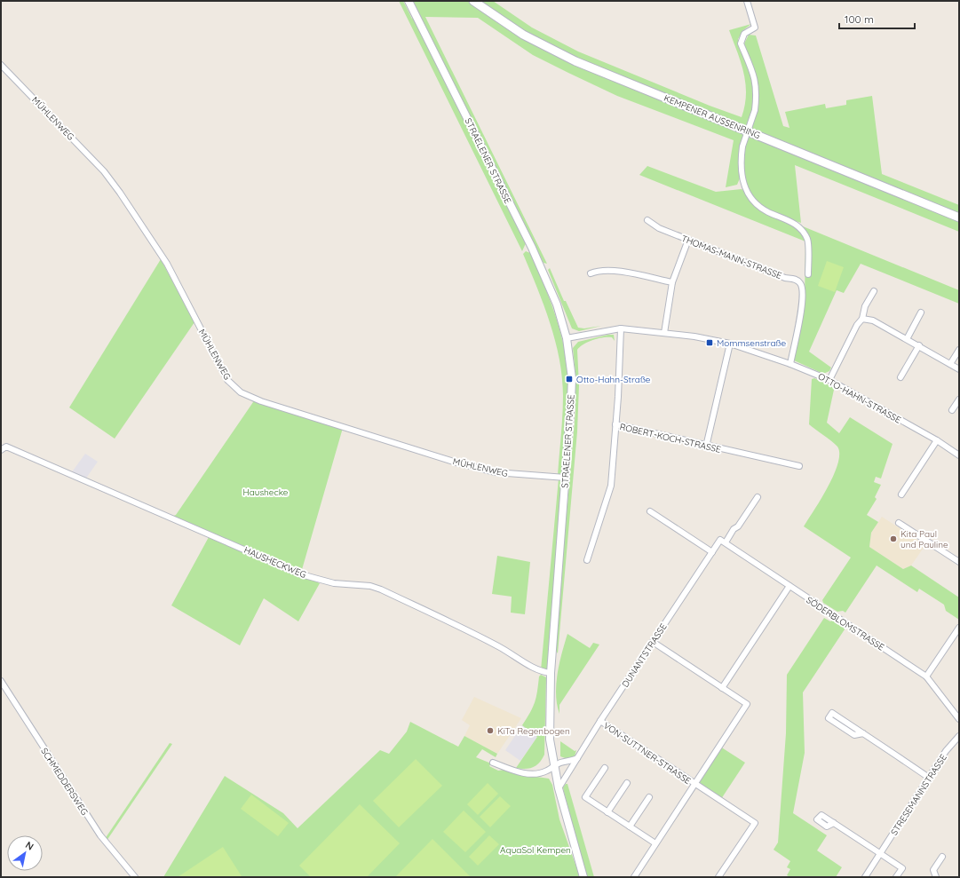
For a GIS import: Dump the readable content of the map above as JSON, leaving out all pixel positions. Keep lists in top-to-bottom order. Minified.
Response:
{"streets":{"main road":["KEMPENER AUSSENRING"],"street":["MÜHLENWEG","STRAELENER STRASSE","THOMAS-MANN-STRASSE","OTTO-HAHN-STRASSE","ROBERT-KOCH-STRASSE","HAUSHECKWEG","SÖDERBLOMSTRASSE","DUNANTSTRASSE","VON-SUTTNER-STRASSE","SCHMEDDERSWEG","STRESEMANNSTRASSE"]},"crossings":[["MÜHLENWEG","STRAELENER STRASSE"],["STRAELENER STRASSE","OTTO-HAHN-STRASSE"],["STRAELENER STRASSE","HAUSHECKWEG"],["STRAELENER STRASSE","DUNANTSTRASSE"],["THOMAS-MANN-STRASSE","OTTO-HAHN-STRASSE"],["OTTO-HAHN-STRASSE","ROBERT-KOCH-STRASSE"],["SÖDERBLOMSTRASSE","DUNANTSTRASSE"],["DUNANTSTRASSE","VON-SUTTNER-STRASSE"]],"parks":["Haushecke","AquaSol Kempen"],"places":{"transit":["Mommsenstraße","Otto-Hahn-Straße"],"other":["Kita Paul und Pauline","KiTa Regenbogen"]},"scale_bar":"100 m","north":"top right"}
